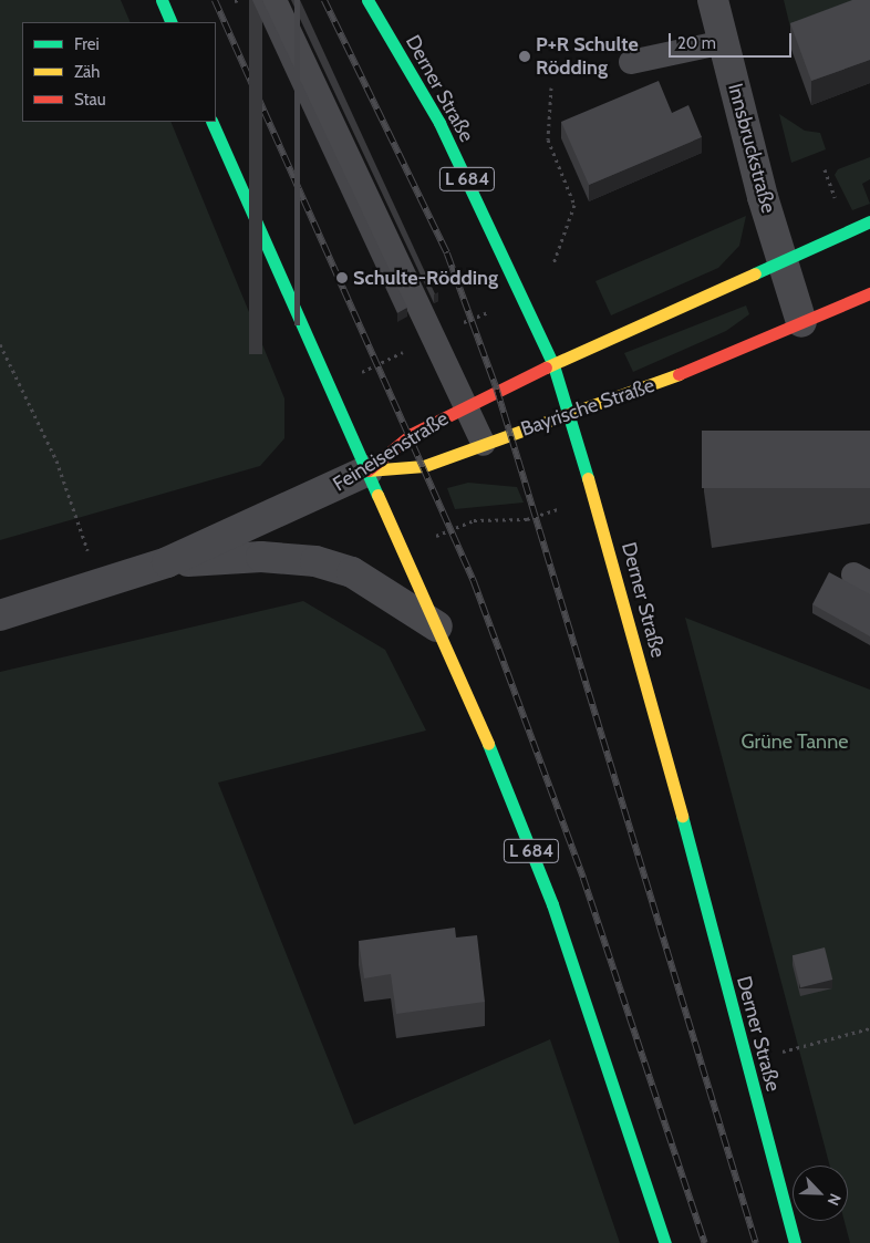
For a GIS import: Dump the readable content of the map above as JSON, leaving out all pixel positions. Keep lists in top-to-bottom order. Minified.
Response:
{"streets":{"main road":["Derner Straße","L 684","Bayrische Straße","Feineisenstraße"],"street":["Innsbruckstraße"]},"crossings":[["Derner Straße","Bayrische Straße"],["Derner Straße","Feineisenstraße"],["L 684","Bayrische Straße"],["L 684","Feineisenstraße"],["Bayrische Straße","Feineisenstraße"]],"parks":["Grüne Tanne"],"places":["P+R Schulte Rödding","Schulte-Rödding"],"legend":["Frei","Zäh","Stau"],"scale_bar":"20 m","north":"bottom right"}
